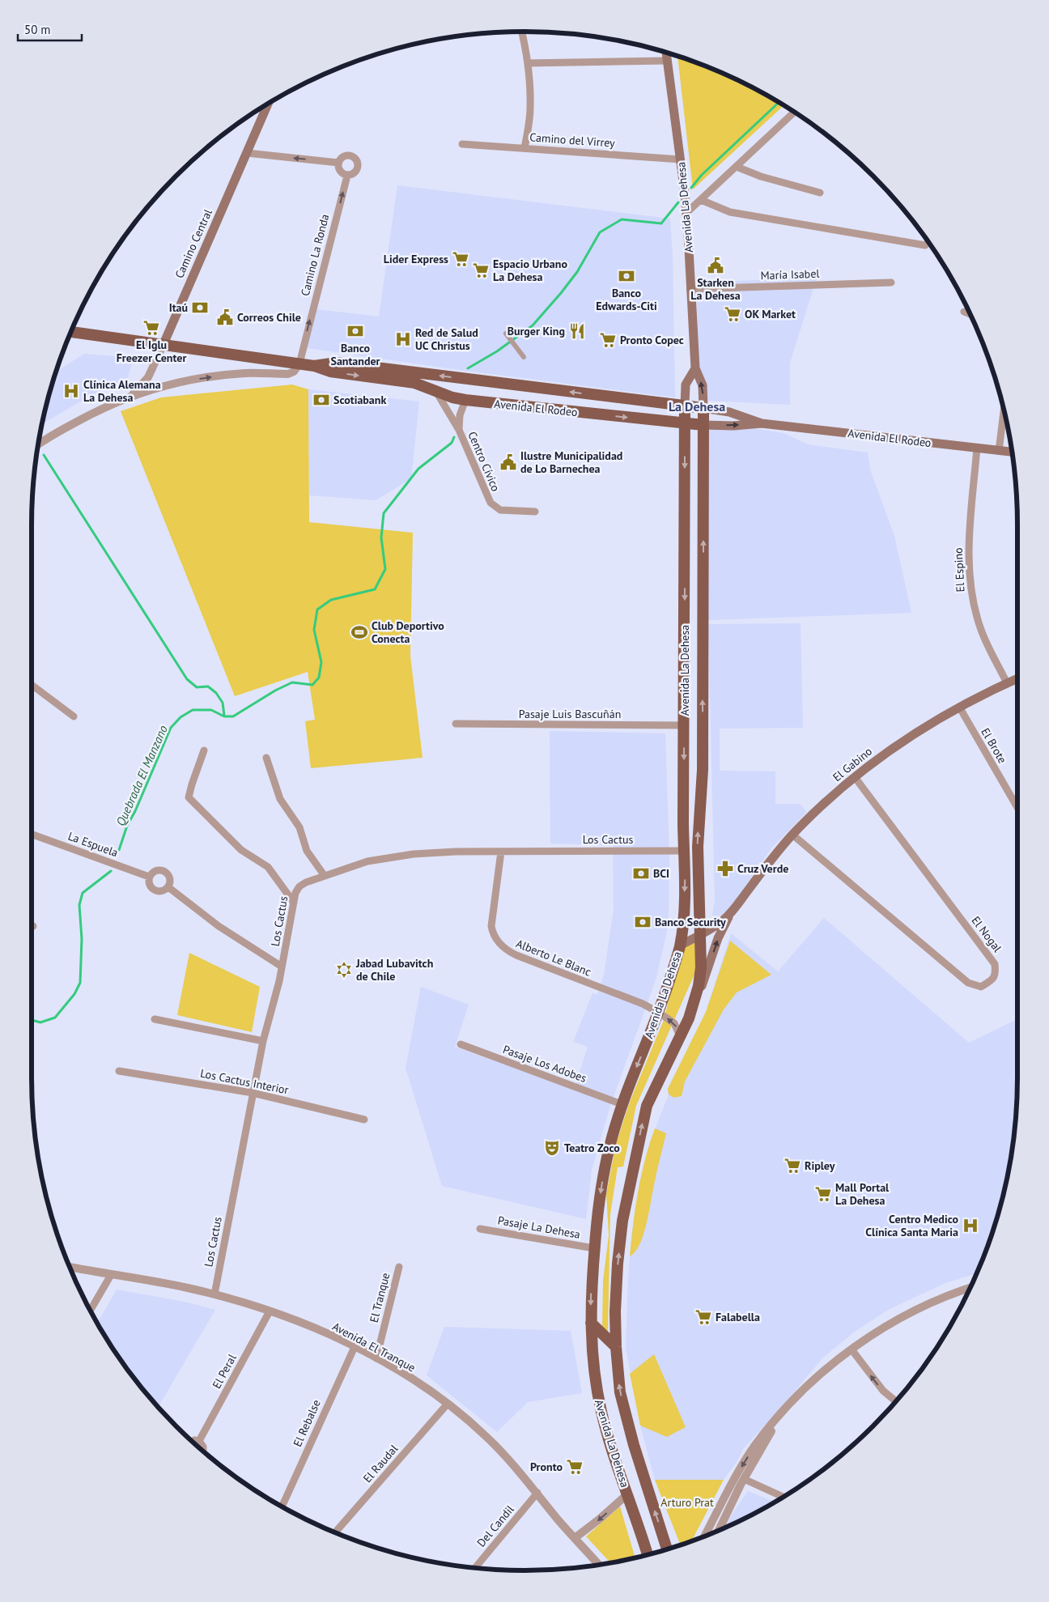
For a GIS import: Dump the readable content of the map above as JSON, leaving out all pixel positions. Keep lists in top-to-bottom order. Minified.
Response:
{"streets":{"main road":["Avenida La Dehesa","Camino Central","Avenida El Rodeo","El Gabino"],"street":["Camino del Virrey","Camino La Ronda","María Isabel","Centro Cívico","El Espino","Pasaje Luis Bascuñán","El Brote","Los Cactus","La Espuela","El Nogal","Alberto Le Blanc","Pasaje Los Adobes","Los Cactus Interior","Pasaje La Dehesa","El Tranque","Avenida El Tranque","El Peral","El Rebalse","El Raudal","Del Candil"]},"crossings":[["Camino del Virrey","Avenida La Dehesa"],["Avenida La Dehesa","María Isabel"],["Avenida La Dehesa","Avenida El Rodeo"],["Avenida La Dehesa","Pasaje Luis Bascuñán"],["Avenida La Dehesa","El Gabino"],["Avenida La Dehesa","Los Cactus"],["Avenida La Dehesa","Alberto Le Blanc"],["Avenida La Dehesa","Pasaje Los Adobes"],["Avenida La Dehesa","Pasaje La Dehesa"],["Camino Central","Camino La Ronda"],["Camino Central","Avenida El Rodeo"],["Camino La Ronda","Avenida El Rodeo"],["Avenida El Rodeo","Centro Cívico"],["Avenida El Rodeo","El Espino"],["El Espino","El Gabino"],["El Brote","El Gabino"],["El Gabino","El Nogal"],["Los Cactus","Alberto Le Blanc"],["Los Cactus","Los Cactus Interior"],["Los Cactus","Avenida El Tranque"],["El Tranque","Avenida El Tranque"],["Avenida El Tranque","El Peral"],["Avenida El Tranque","El Rebalse"],["Avenida El Tranque","El Raudal"],["Avenida El Tranque","Del Candil"]],"districts":["La Dehesa"],"water":["Quebrada El Manzano"],"parks":["Arturo Prat"],"places":{"supermarket":["Lider Express","Espacio Urbano La Dehesa","OK Market","El Iglu Freezer Center","Pronto Copec","Ripley","Mall Portal La Dehesa","Falabella","Pronto"],"public building":["Starken La Dehesa","Correos Chile","Ilustre Municipalidad de Lo Barnechea"],"bank":["Banco Edwards-Citi","Itaú","Banco Santander","Scotiabank","BCI","Banco Security"],"restaurant":["Burger King"],"hospital":["Red de Salud UC Christus","Clínica Alemana La Dehesa","Centro Medico Clínica Santa Maria"],"sports":["Club Deportivo Conecta"],"pharmacy":["Cruz Verde"],"synagogue":["Jabad Lubavitch de Chile"],"theatre":["Teatro Zoco"]},"scale_bar":"50 m"}
